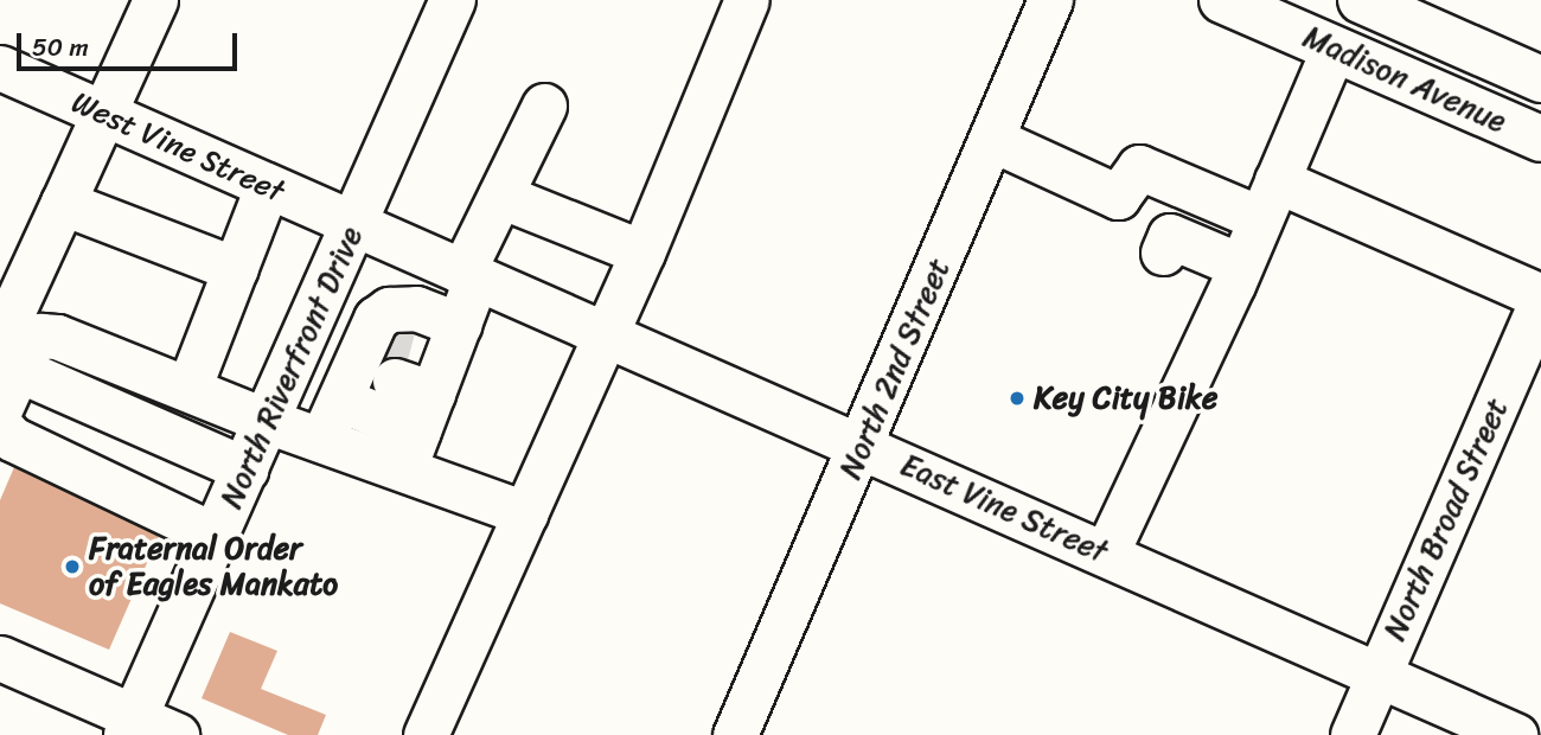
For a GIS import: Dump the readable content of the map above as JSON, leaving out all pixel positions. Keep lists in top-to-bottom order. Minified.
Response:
{"streets":{"main road":["Madison Avenue","North Riverfront Drive"],"street":["West Vine Street","North 2nd Street","East Vine Street","North Broad Street"]},"crossings":[["West Vine Street","North Riverfront Drive"],["West Vine Street","East Vine Street"],["North Riverfront Drive","East Vine Street"],["North 2nd Street","East Vine Street"],["East Vine Street","North Broad Street"]],"places":["Key City Bike","Fraternal Order of Eagles Mankato"],"scale_bar":"50 m"}
